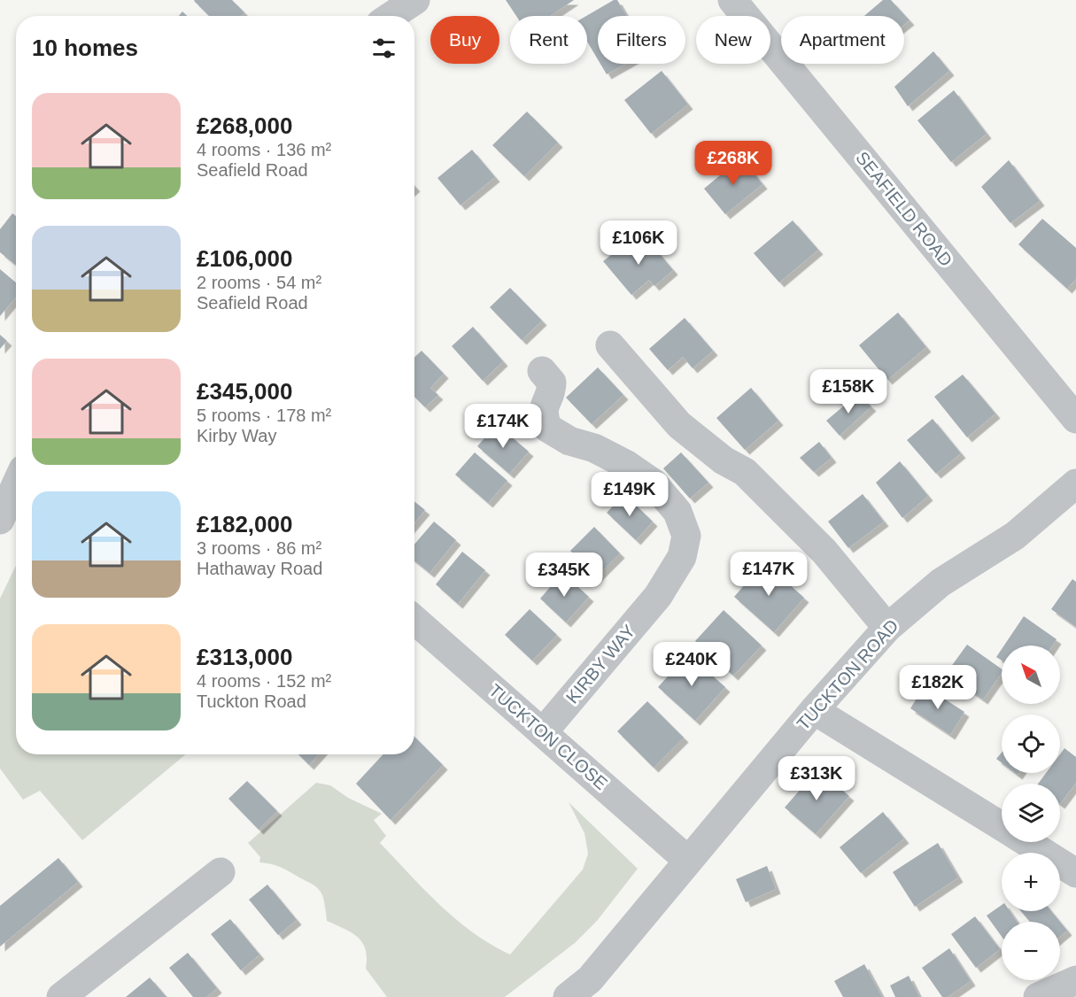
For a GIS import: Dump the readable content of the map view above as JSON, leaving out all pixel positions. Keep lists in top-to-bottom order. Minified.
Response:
{"streets":{"street":["SEAFIELD ROAD","KIRBY WAY","TUCKTON ROAD","TUCKTON CLOSE"]},"crossings":[["KIRBY WAY","TUCKTON CLOSE"],["TUCKTON ROAD","TUCKTON CLOSE"]],"north":"top left","page":{"chip":["Buy","Rent","Filters","New","Apartment"],"heading":"10 homes","list":[{"name":"£268,000","note":"4 rooms · 136 m² · Seafield Road"},{"name":"£106,000","note":"2 rooms · 54 m² · Seafield Road"},{"name":"£345,000","note":"5 rooms · 178 m² · Kirby Way"},{"name":"£182,000","note":"3 rooms · 86 m² · Hathaway Road"},{"name":"£313,000","note":"4 rooms · 152 m² · Tuckton Road"}],"price":["£268K","£106K","£158K","£174K","£149K","£147K","£345K","£240K","£182K","£313K"],"map_buttons":["+","−"]}}
